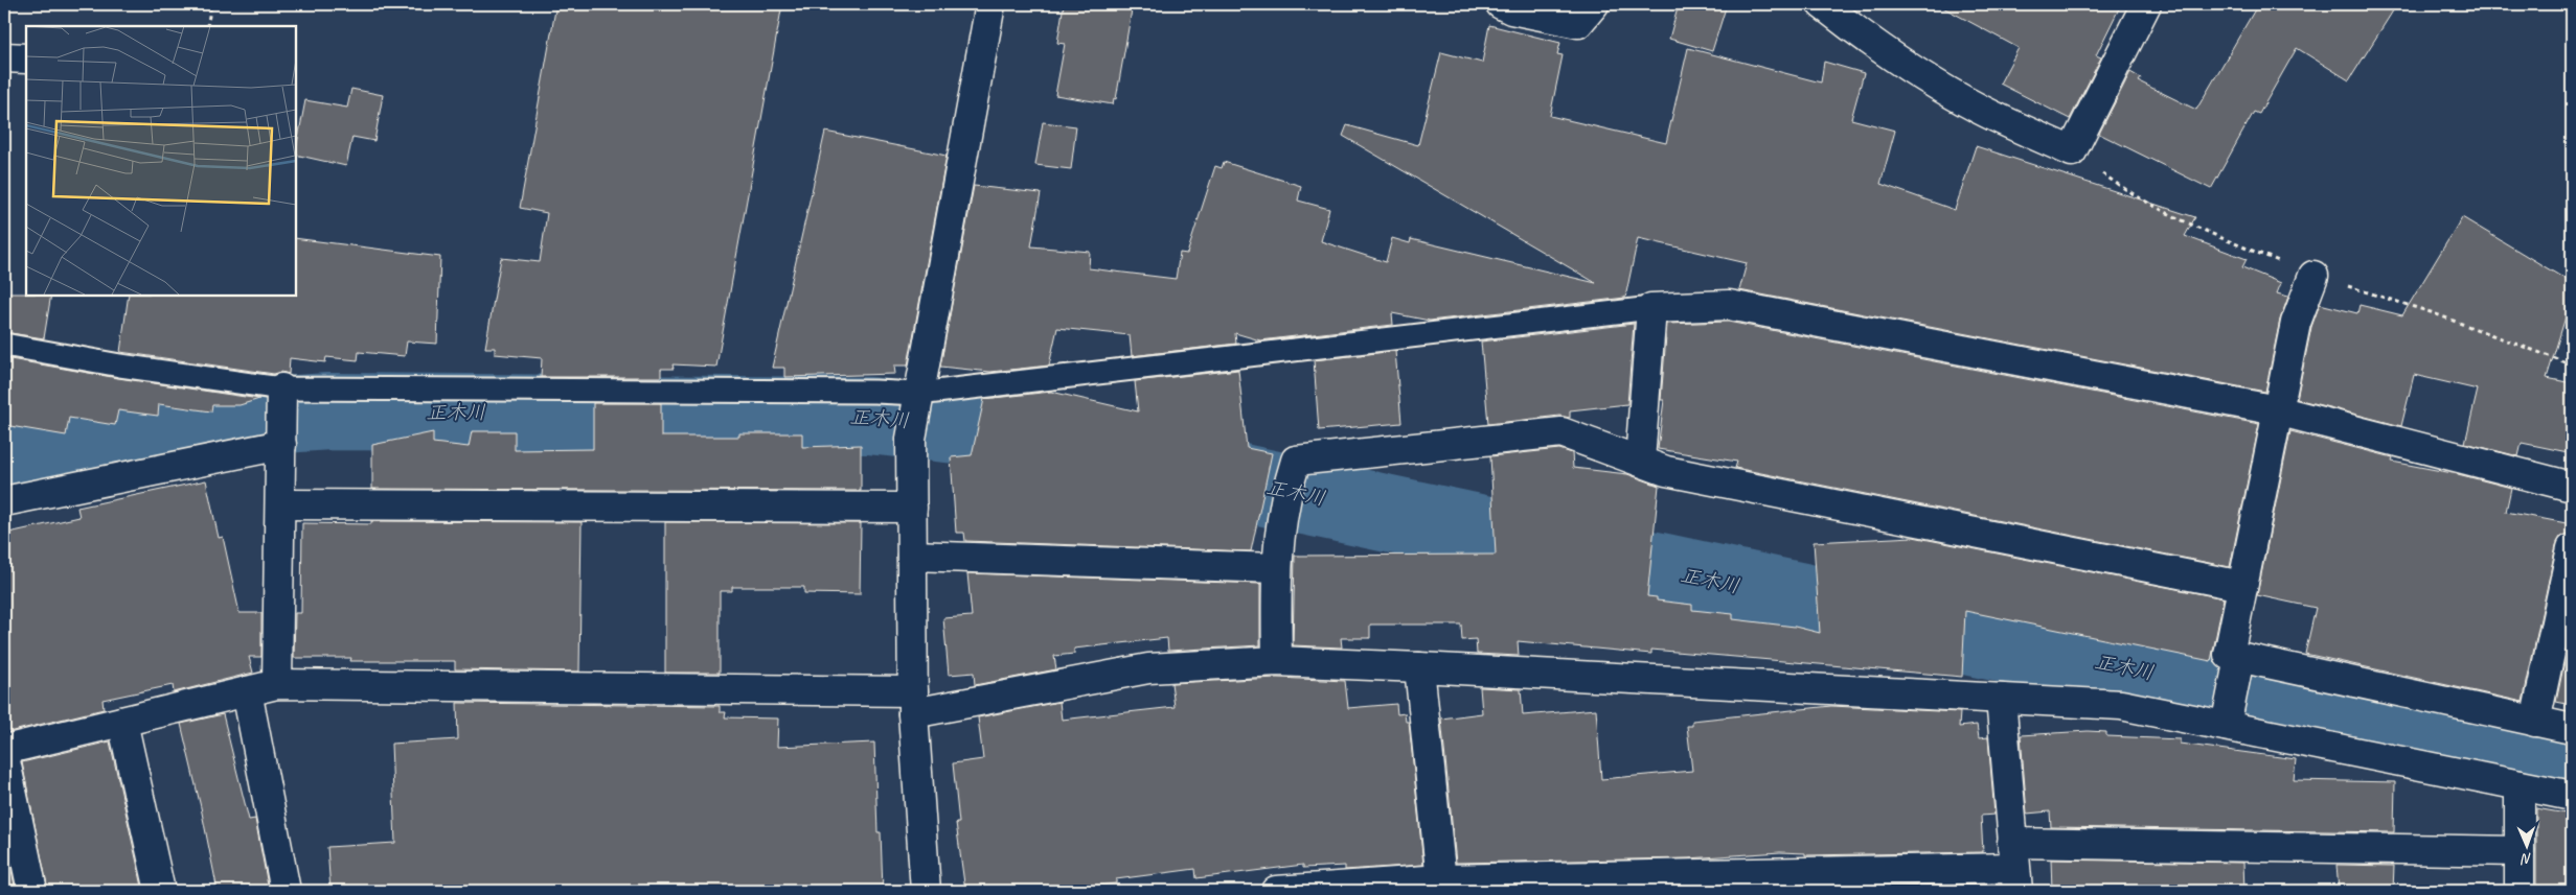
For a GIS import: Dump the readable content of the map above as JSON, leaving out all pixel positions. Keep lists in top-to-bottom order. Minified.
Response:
{"water":["正木川"],"north":"bottom"}
